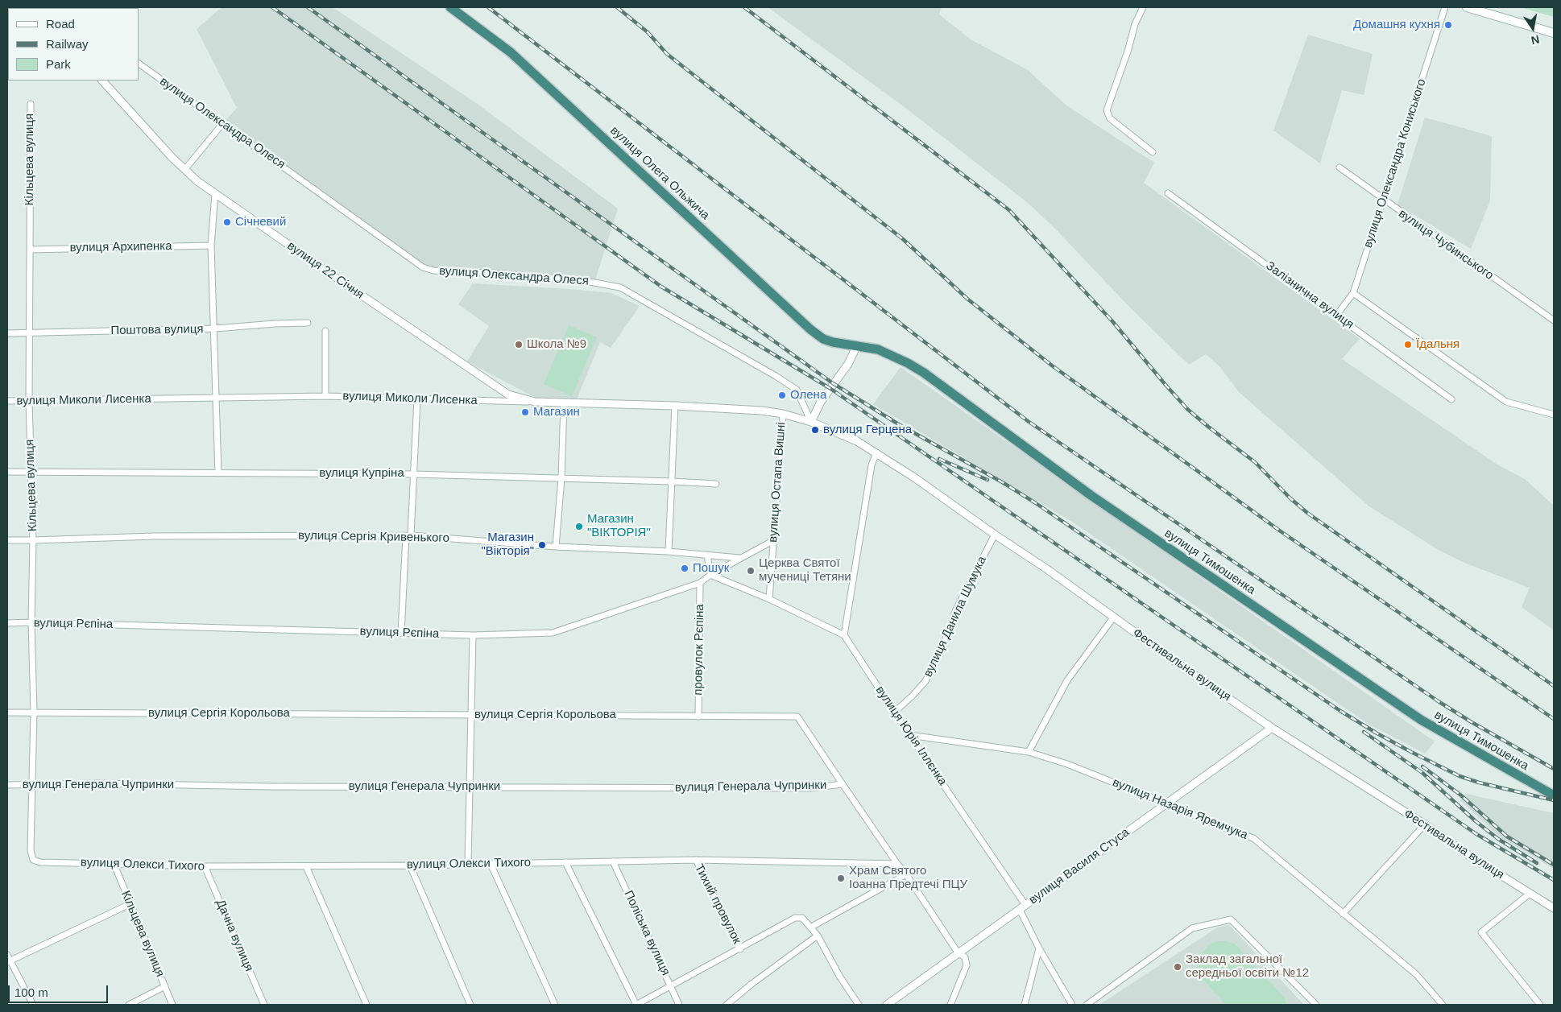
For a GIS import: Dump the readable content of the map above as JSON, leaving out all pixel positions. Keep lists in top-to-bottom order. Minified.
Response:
{"streets":{"highway":["вулиця Олега Ольжича","вулиця Тимошенка"],"street":["вулиця Олександра Олеся","Кільцева вулиця","вулиця Олександра Кониського","вулиця Чубинського","вулиця Архипенка","вулиця 22 Січня","Залізнична вулиця","Поштова вулиця","вулиця Миколи Лисенка","вулиця Купріна","вулиця Остапа Вишні","вулиця Сергія Кривенького","вулиця Данила Шумука","вулиця Рєпіна","провулок Рєпіна","Фестивальна вулиця","вулиця Сергія Корольова","вулиця Юрія Іллєнка","вулиця Генерала Чупринки","вулиця Назарія Яремчука","вулиця Олекси Тихого","вулиця Василя Стуса","Тихий провулок","Поліська вулиця","Дачна вулиця"]},"crossings":[["вулиця Олександра Олеся","вулиця Миколи Лисенка"],["вулиця Олександра Олеся","Фестивальна вулиця"],["Кільцева вулиця","вулиця Архипенка"],["Кільцева вулиця","Поштова вулиця"],["Кільцева вулиця","вулиця Миколи Лисенка"],["Кільцева вулиця","вулиця Купріна"],["Кільцева вулиця","вулиця Сергія Кривенького"],["Кільцева вулиця","вулиця Рєпіна"],["Кільцева вулиця","вулиця Сергія Корольова"],["Кільцева вулиця","вулиця Генерала Чупринки"],["Кільцева вулиця","вулиця Олекси Тихого"],["вулиця Олександра Кониського","вулиця Чубинського"],["вулиця Олександра Кониського","Залізнична вулиця"],["вулиця Олега Ольжича","вулиця Тимошенка"],["вулиця 22 Січня","вулиця Миколи Лисенка"],["вулиця Миколи Лисенка","вулиця Остапа Вишні"],["вулиця Миколи Лисенка","Фестивальна вулиця"],["вулиця Остапа Вишні","вулиця Рєпіна"],["вулиця Сергія Кривенького","вулиця Рєпіна"],["вулиця Данила Шумука","Фестивальна вулиця"],["вулиця Данила Шумука","вулиця Юрія Іллєнка"],["вулиця Рєпіна","провулок Рєпіна"],["провулок Рєпіна","вулиця Сергія Корольова"],["Фестивальна вулиця","вулиця Василя Стуса"],["вулиця Сергія Корольова","вулиця Генерала Чупринки"],["вулиця Сергія Корольова","вулиця Олекси Тихого"],["вулиця Сергія Корольова","вулиця Василя Стуса"],["вулиця Юрія Іллєнка","вулиця Назарія Яремчука"],["вулиця Юрія Іллєнка","вулиця Василя Стуса"],["вулиця Назарія Яремчука","вулиця Василя Стуса"],["вулиця Олекси Тихого","Тихий провулок"],["вулиця Олекси Тихого","Поліська вулиця"],["вулиця Олекси Тихого","Дачна вулиця"]],"places":["Домашня кухня","Січневий","Школа №9","Їдальня","Олена","Магазин","вулиця Герцена","Магазин \"ВІКТОРІЯ\"","Магазин \"Вікторія\"","Пошук","Церква Святої мучениці Тетяни","Храм Святого Іоанна Предтечі ПЦУ","Заклад загальної середньої освіти №12"],"legend":["Road","Railway","Park"],"scale_bar":"100 m","north":"bottom"}
